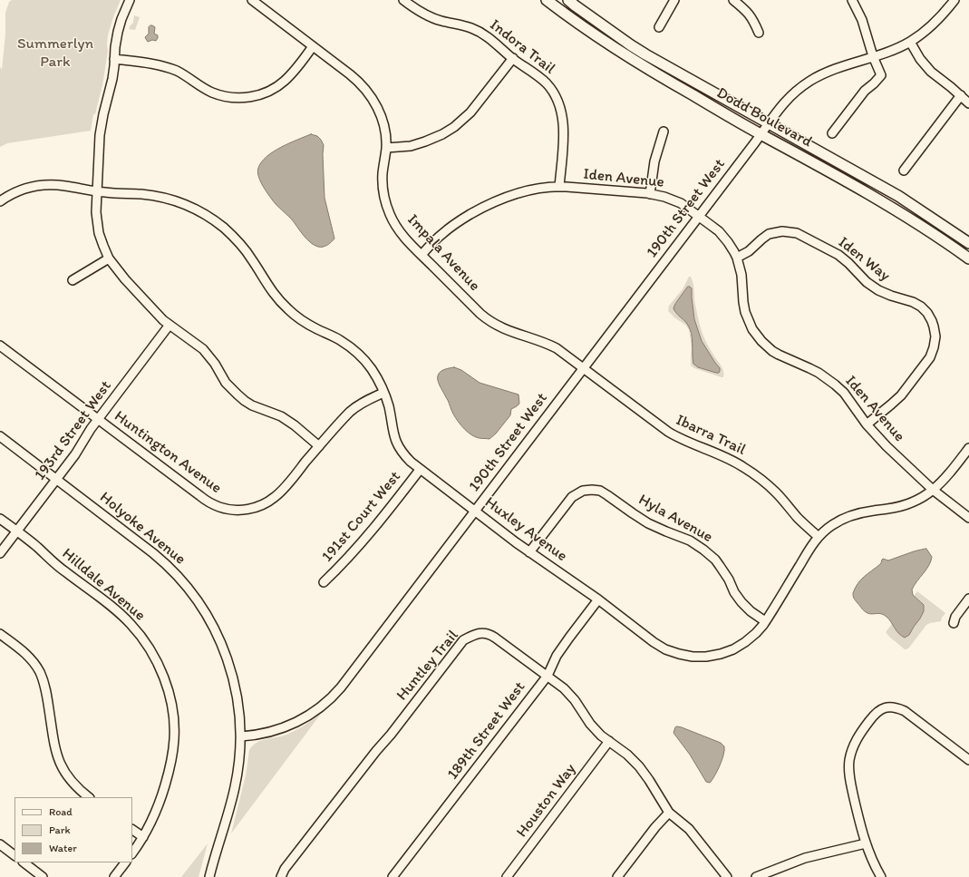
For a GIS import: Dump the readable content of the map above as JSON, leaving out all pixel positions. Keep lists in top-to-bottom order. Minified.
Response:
{"streets":{"main road":["Dodd Boulevard"],"street":["Indora Trail","Iden Avenue","190th Street West","Impala Avenue","Iden Way","193rd Street West","Ibarra Trail","Huntington Avenue","191st Court West","Hyla Avenue","Holyoke Avenue","Huxley Avenue","Hilldale Avenue","Huntley Trail","189th Street West","Houston Way"]},"crossings":[["Indora Trail","Iden Avenue"],["Dodd Boulevard","190th Street West"],["Iden Avenue","190th Street West"],["Iden Avenue","Impala Avenue"],["Iden Avenue","Iden Way"],["Iden Avenue","Huxley Avenue"],["190th Street West","Impala Avenue"],["190th Street West","Ibarra Trail"],["190th Street West","Holyoke Avenue"],["190th Street West","Huxley Avenue"],["Impala Avenue","Ibarra Trail"],["193rd Street West","Huntington Avenue"],["193rd Street West","Holyoke Avenue"],["193rd Street West","Hilldale Avenue"],["Ibarra Trail","Huxley Avenue"],["Huntington Avenue","Huxley Avenue"],["191st Court West","Huxley Avenue"],["Hyla Avenue","Huxley Avenue"],["Huxley Avenue","189th Street West"],["Huntley Trail","189th Street West"],["Huntley Trail","Houston Way"]],"parks":["Summerlyn Park"],"legend":["Road","Park","Water"]}
